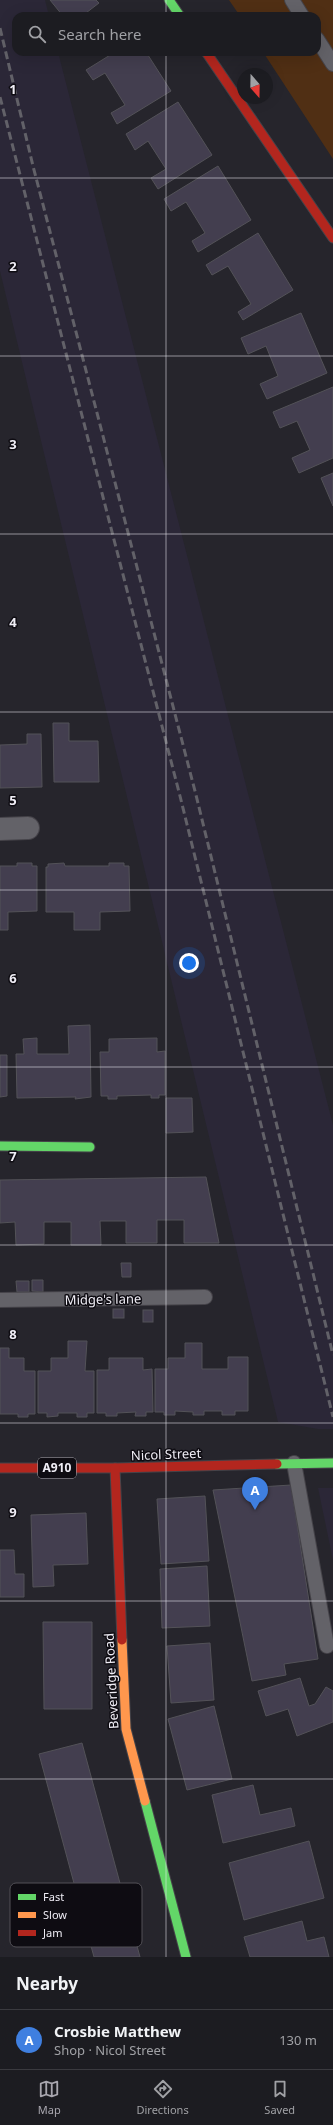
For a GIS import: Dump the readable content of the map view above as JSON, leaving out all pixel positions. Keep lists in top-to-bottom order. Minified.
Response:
{"streets":{"street":["Nicol Street","A910","Beveridge Road"],"lane":["Midge's lane"]},"crossings":[["Nicol Street","Beveridge Road"]],"legend":["Fast","Slow","Jam"],"north":"bottom","page":{"search":"Search here","pins":"A","heading":"Nearby","list":[{"mark":"A","name":"Crosbie Matthew","note":"Shop · Nicol Street","value":"130 m"}],"nav":["Map","Directions","Saved"]},"grid":{"rows":["1","2","3","4","5","6","7","8","9"]}}
